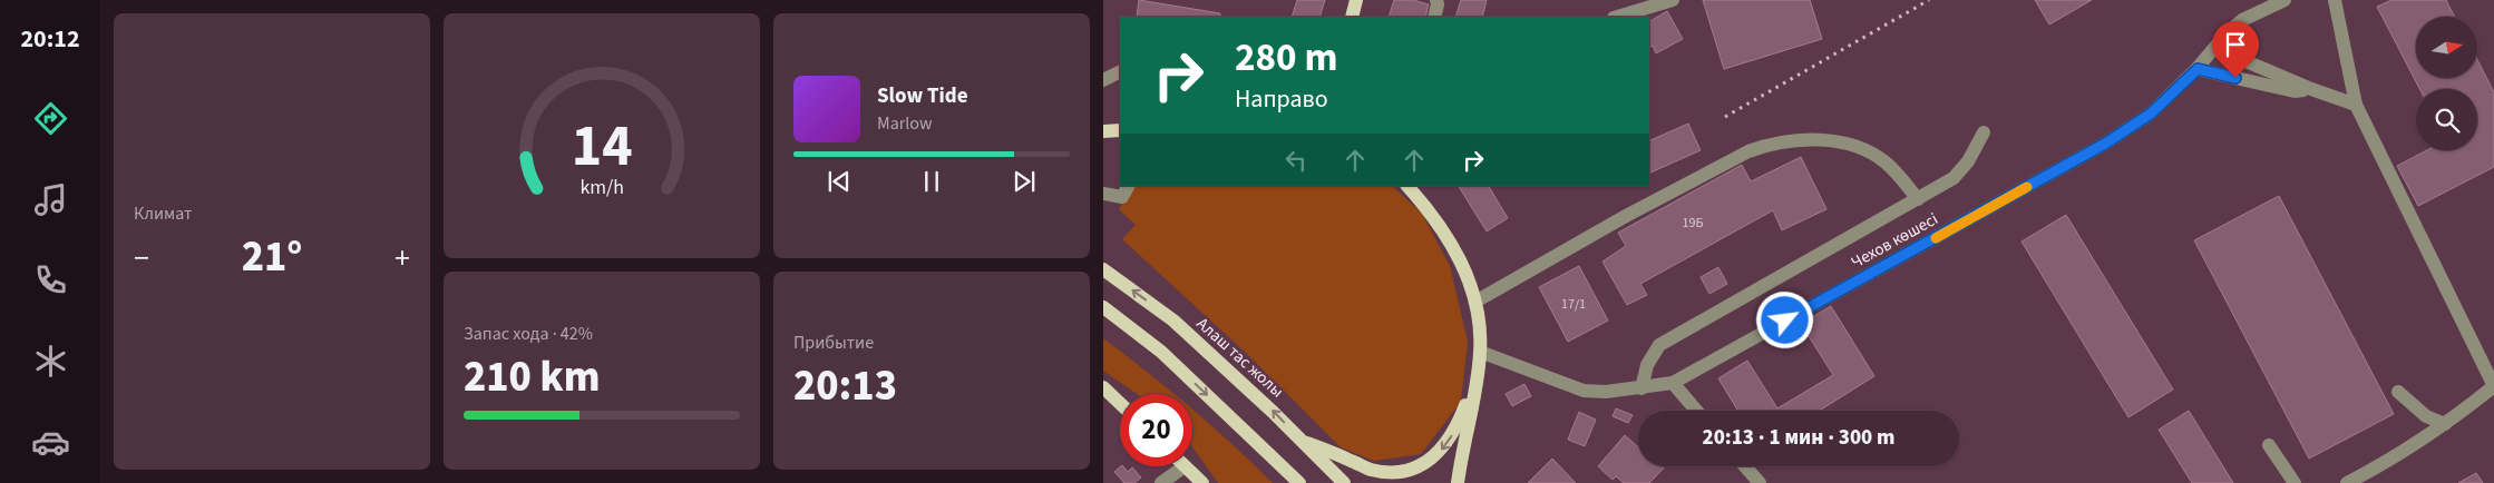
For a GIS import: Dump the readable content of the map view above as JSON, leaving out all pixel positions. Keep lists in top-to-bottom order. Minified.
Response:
{"streets":{"main road":["Алаш тас жолы"],"lane":["Чехов көшесі"]},"house_numbers":["19Б","17/1"],"north":"right","page":{"tabs":"20:12","tile":["Климат",["Запас хода · 42%","210 km"],["Прибытие","20:13"]],"turn":["280 m","Направо"],"song":["Slow Tide","Marlow"],"heat":["−","21°","+"],"limit":"20","trip":"20:13 · 1 мин · 300 m","gauge":["14","km/h"]}}
